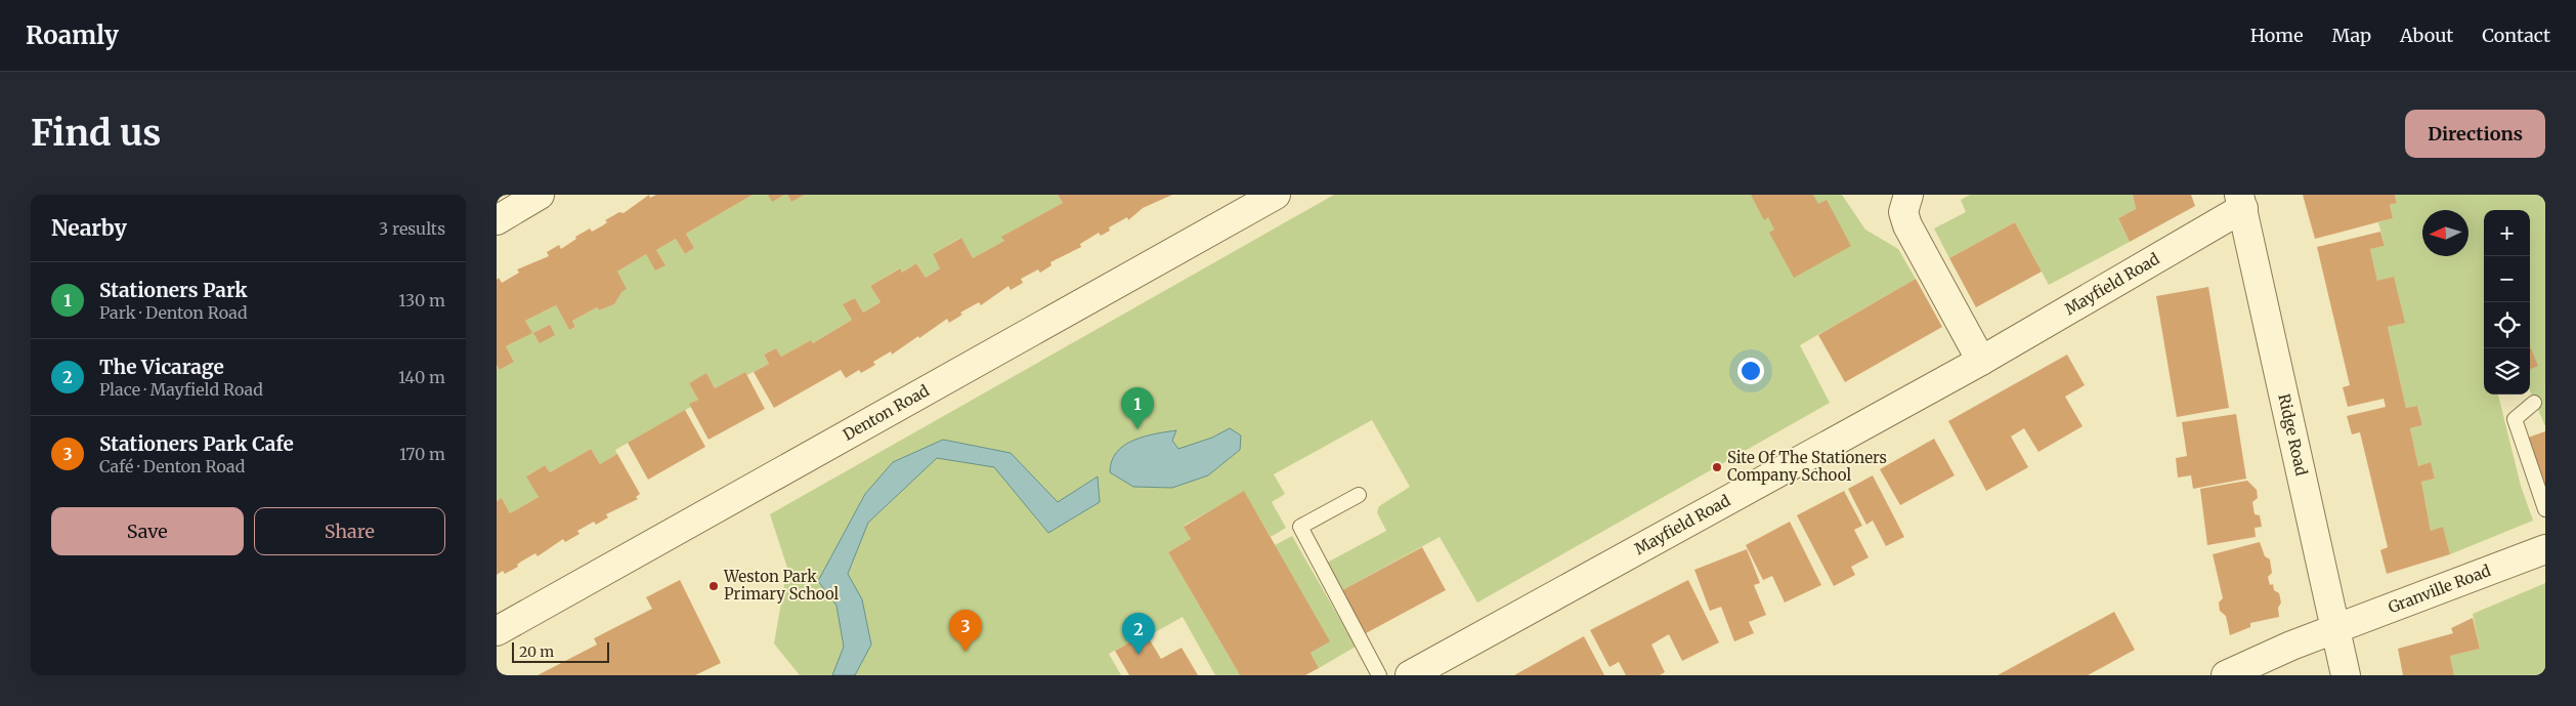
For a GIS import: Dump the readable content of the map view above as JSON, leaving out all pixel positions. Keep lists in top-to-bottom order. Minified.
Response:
{"streets":{"street":["Mayfield Road","Denton Road","Ridge Road","Granville Road"]},"crossings":[["Mayfield Road","Ridge Road"],["Ridge Road","Granville Road"]],"places":["Site Of The Stationers Company School","Weston Park Primary School"],"scale_bar":"20 m","north":"left","page":{"header":"Roamly","nav":["Home","Map","About","Contact"],"buttons":["Directions",["Save","Share"]],"title":"Find us","heading":["Nearby","3 results"],"map_buttons":["+","−"],"list":[{"mark":"1","name":"Stationers Park","note":"Park · Denton Road","value":"130 m"},{"mark":"2","name":"The Vicarage","note":"Place · Mayfield Road","value":"140 m"},{"mark":"3","name":"Stationers Park Cafe","note":"Café · Denton Road","value":"170 m"}],"pins":["1","3","2"],"scale":"20 m"}}
